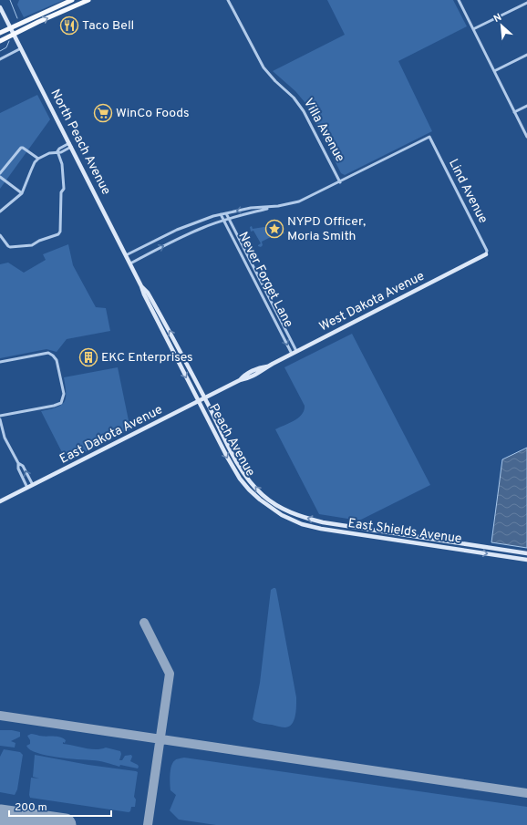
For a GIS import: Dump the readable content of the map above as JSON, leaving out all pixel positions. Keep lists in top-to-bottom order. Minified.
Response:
{"streets":{"main road":["North Peach Avenue","West Dakota Avenue","East Dakota Avenue","Peach Avenue","East Shields Avenue"],"street":["Villa Avenue","Lind Avenue","Never Forget Lane"]},"crossings":[["Villa Avenue","Lind Avenue"],["North Peach Avenue","West Dakota Avenue"],["North Peach Avenue","East Dakota Avenue"],["North Peach Avenue","Peach Avenue"],["Lind Avenue","West Dakota Avenue"],["Never Forget Lane","West Dakota Avenue"],["West Dakota Avenue","East Dakota Avenue"],["West Dakota Avenue","Peach Avenue"],["East Dakota Avenue","Peach Avenue"],["Peach Avenue","East Shields Avenue"]],"places":{"restaurant":["Taco Bell"],"supermarket":["WinCo Foods"],"place":["NYPD Officer, Moria Smith"],"building":["EKC Enterprises"]},"scale_bar":"200 m","north":"top left"}
